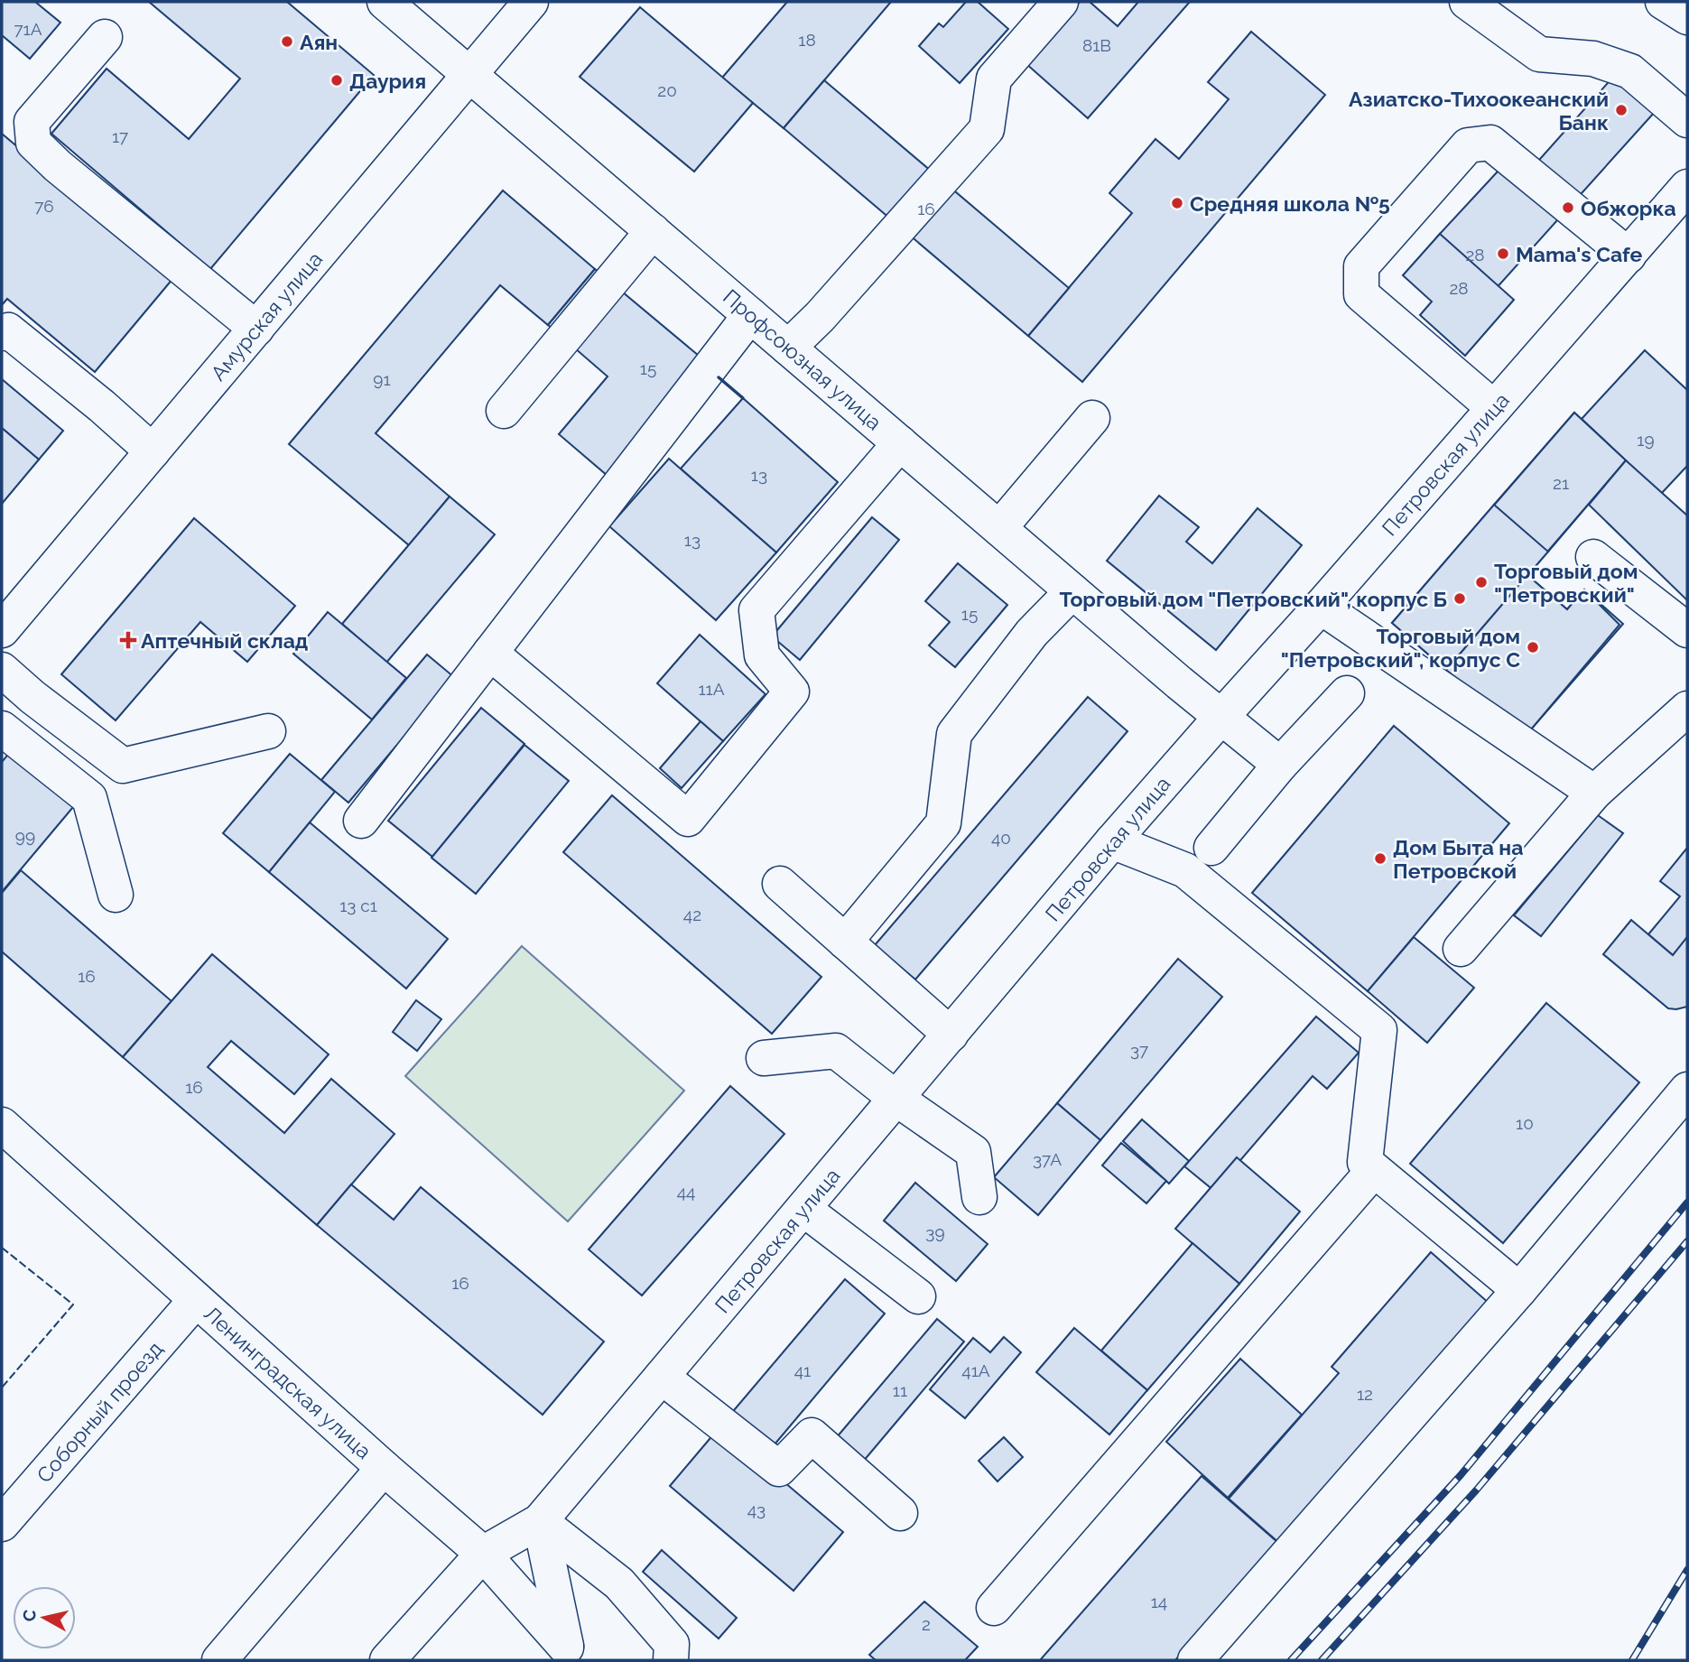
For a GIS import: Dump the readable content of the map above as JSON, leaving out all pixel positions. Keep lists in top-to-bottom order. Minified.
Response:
{"streets":{"street":["Амурская улица","Профсоюзная улица","Петровская улица","Ленинградская улица","Соборный проезд"]},"crossings":[["Амурская улица","Профсоюзная улица"],["Профсоюзная улица","Петровская улица"],["Ленинградская улица","Соборный проезд"]],"places":{"other":["Аян","Даурия","Азиатско-Тихоокеанский Банк","Средняя школа №5","Обжорка","Mama's Cafe","Торговый дом \"Петровский\"","Торговый дом \"Петровский\", корпус Б","Торговый дом \"Петровский\", корпус С","Дом Быта на Петровской"],"health":["Аптечный склад"]},"house_numbers":["71А","18","81В","20","17","76","16","28","28","15","91","19","13","21","13","15","11А","99","40","13 с1","42","16","37","16","10","37А","44","39","16","41","41А","11","12","43","14","2"],"north":"left"}
